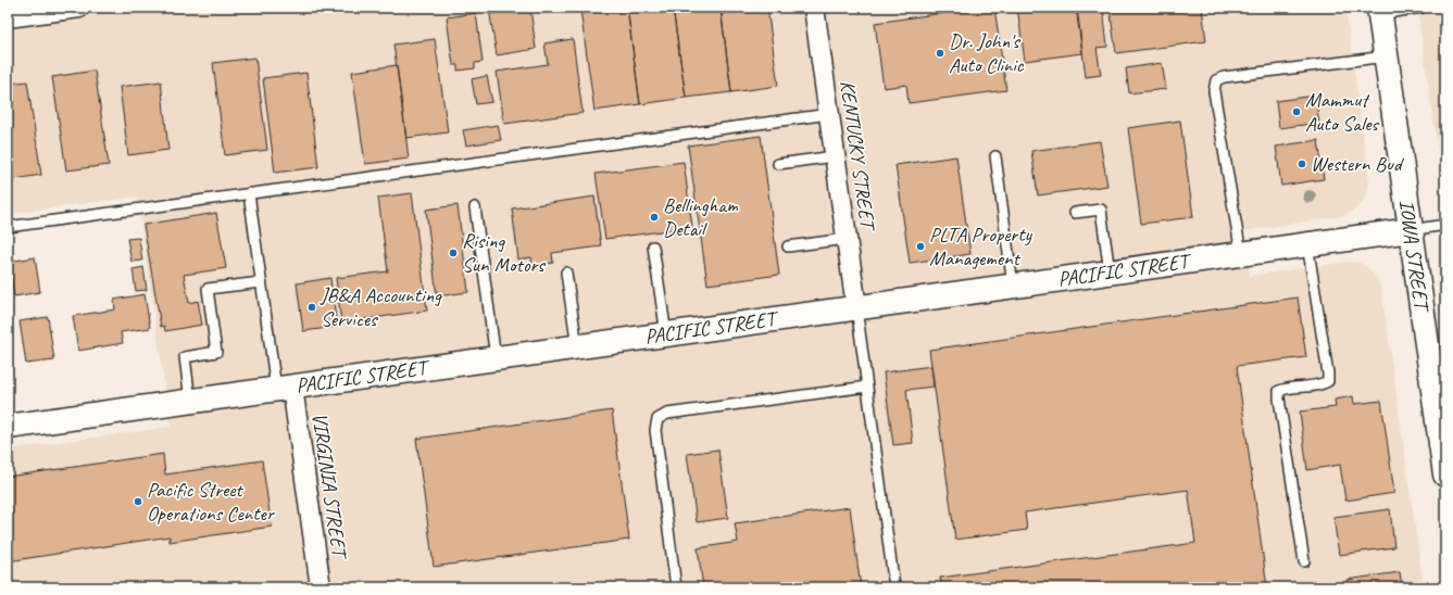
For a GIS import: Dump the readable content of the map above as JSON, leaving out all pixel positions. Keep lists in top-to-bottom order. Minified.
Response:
{"streets":{"street":["KENTUCKY STREET","IOWA STREET","PACIFIC STREET","VIRGINIA STREET"]},"crossings":[["KENTUCKY STREET","PACIFIC STREET"],["IOWA STREET","PACIFIC STREET"],["PACIFIC STREET","VIRGINIA STREET"]],"places":["Dr. John's Auto Clinic","Mammut Auto Sales","Western Bud","Bellingham Detail","PLTA Property Management","Rising Sun Motors","JB&A Accounting Services","Pacific Street Operations Center"]}
